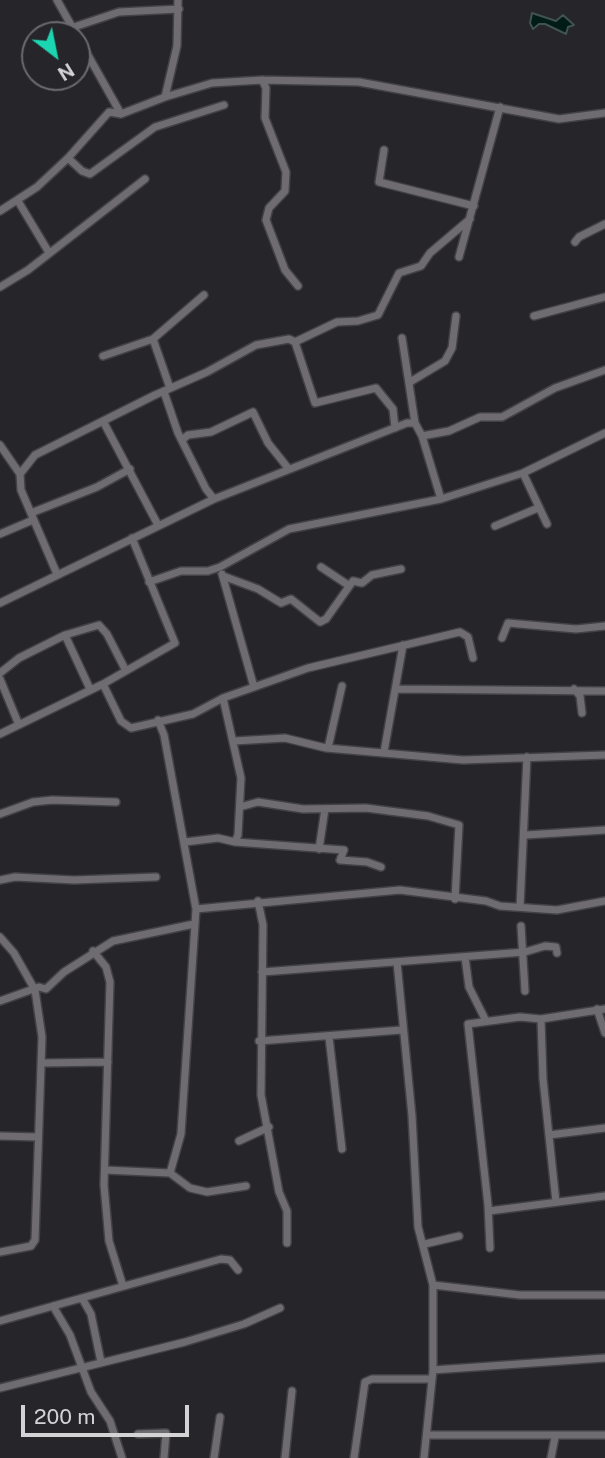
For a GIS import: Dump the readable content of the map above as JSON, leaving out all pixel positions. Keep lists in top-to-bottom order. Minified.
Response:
{"scale_bar":"200 m","north":"bottom right"}
